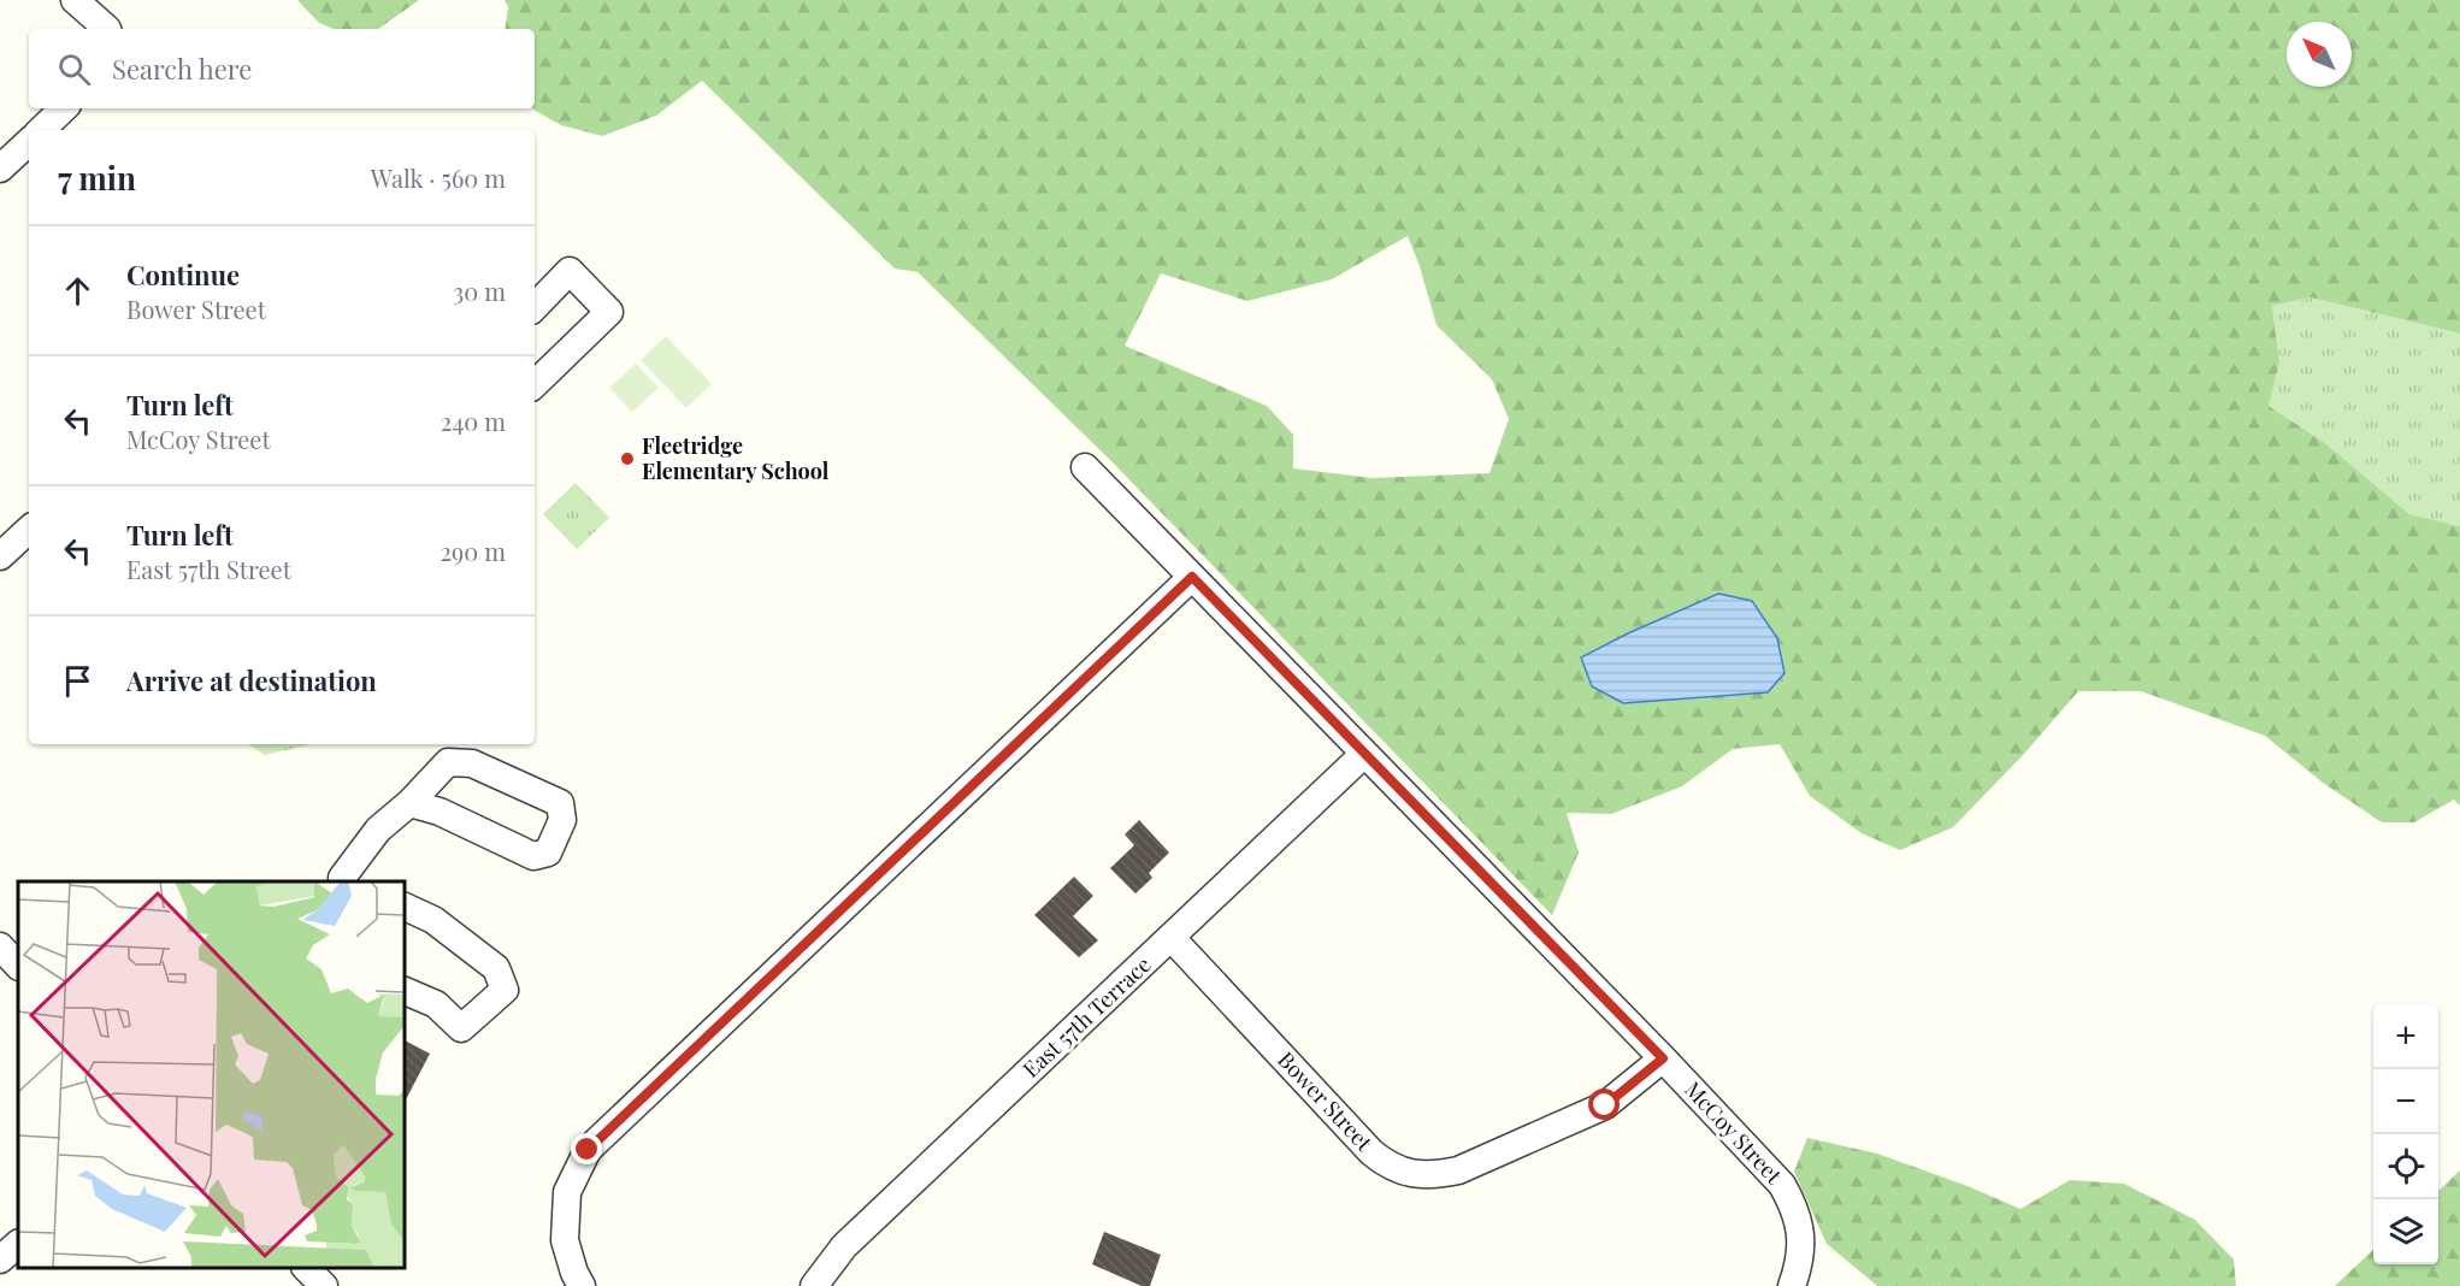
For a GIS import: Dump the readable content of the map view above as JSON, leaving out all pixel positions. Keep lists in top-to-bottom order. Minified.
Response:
{"streets":{"street":["East 57th Terrace","Bower Street","McCoy Street"]},"crossings":[["East 57th Terrace","Bower Street"],["East 57th Terrace","McCoy Street"],["Bower Street","McCoy Street"]],"places":["Fleetridge Elementary School"],"north":"top left","page":{"search":"Search here","heading":["7 min","Walk · 560 m"],"list":[["Continue","Bower Street","30 m"],["Turn left","McCoy Street","240 m"],["Turn left","East 57th Street","290 m"],"Arrive at destination"],"map_buttons":["+","−"]}}
